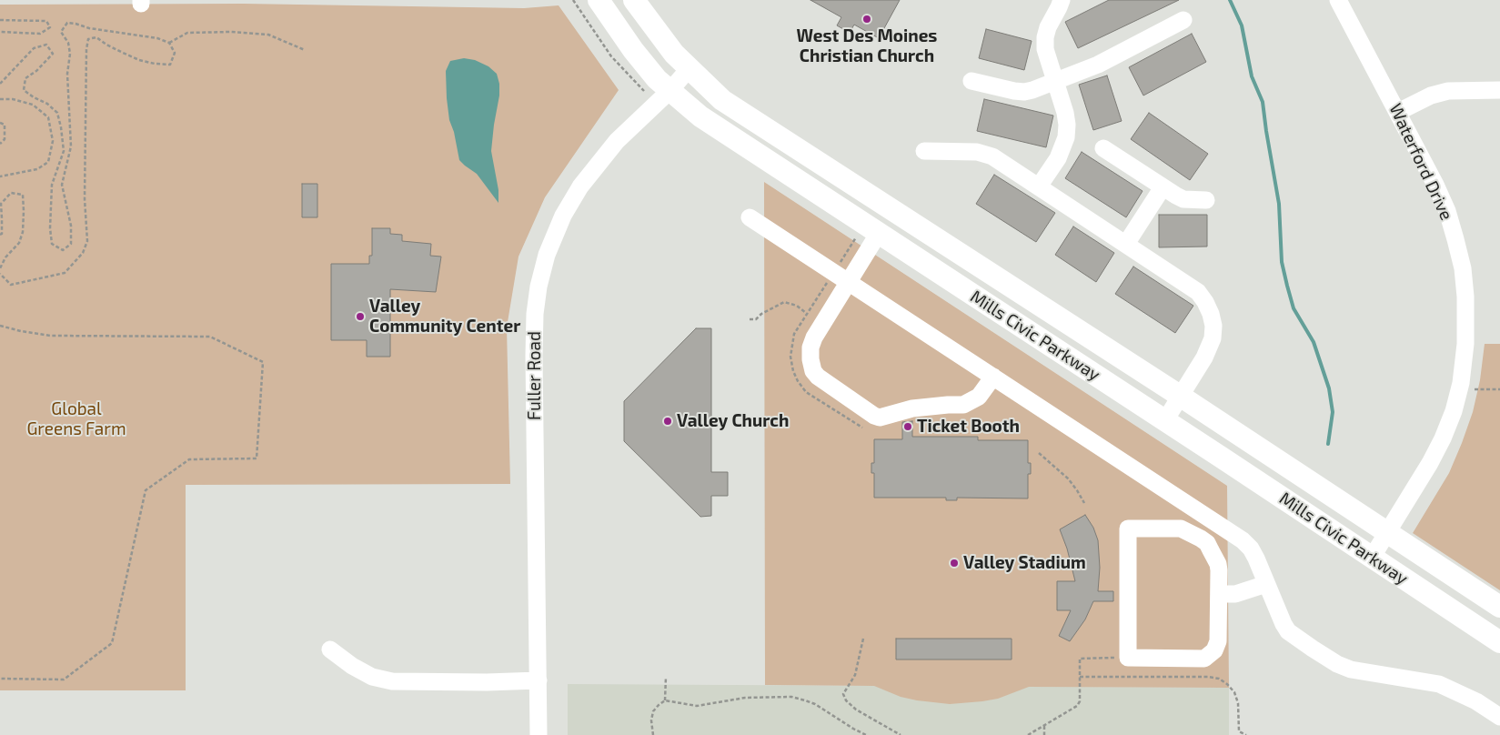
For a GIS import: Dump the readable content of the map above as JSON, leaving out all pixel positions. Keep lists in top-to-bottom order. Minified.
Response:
{"streets":{"main road":["Mills Civic Parkway"],"street":["Waterford Drive","Fuller Road"]},"crossings":[["Waterford Drive","Mills Civic Parkway"],["Mills Civic Parkway","Fuller Road"]],"parks":["Global Greens Farm"],"places":["West Des Moines Christian Church","Valley Community Center","Valley Church","Ticket Booth","Valley Stadium"]}
